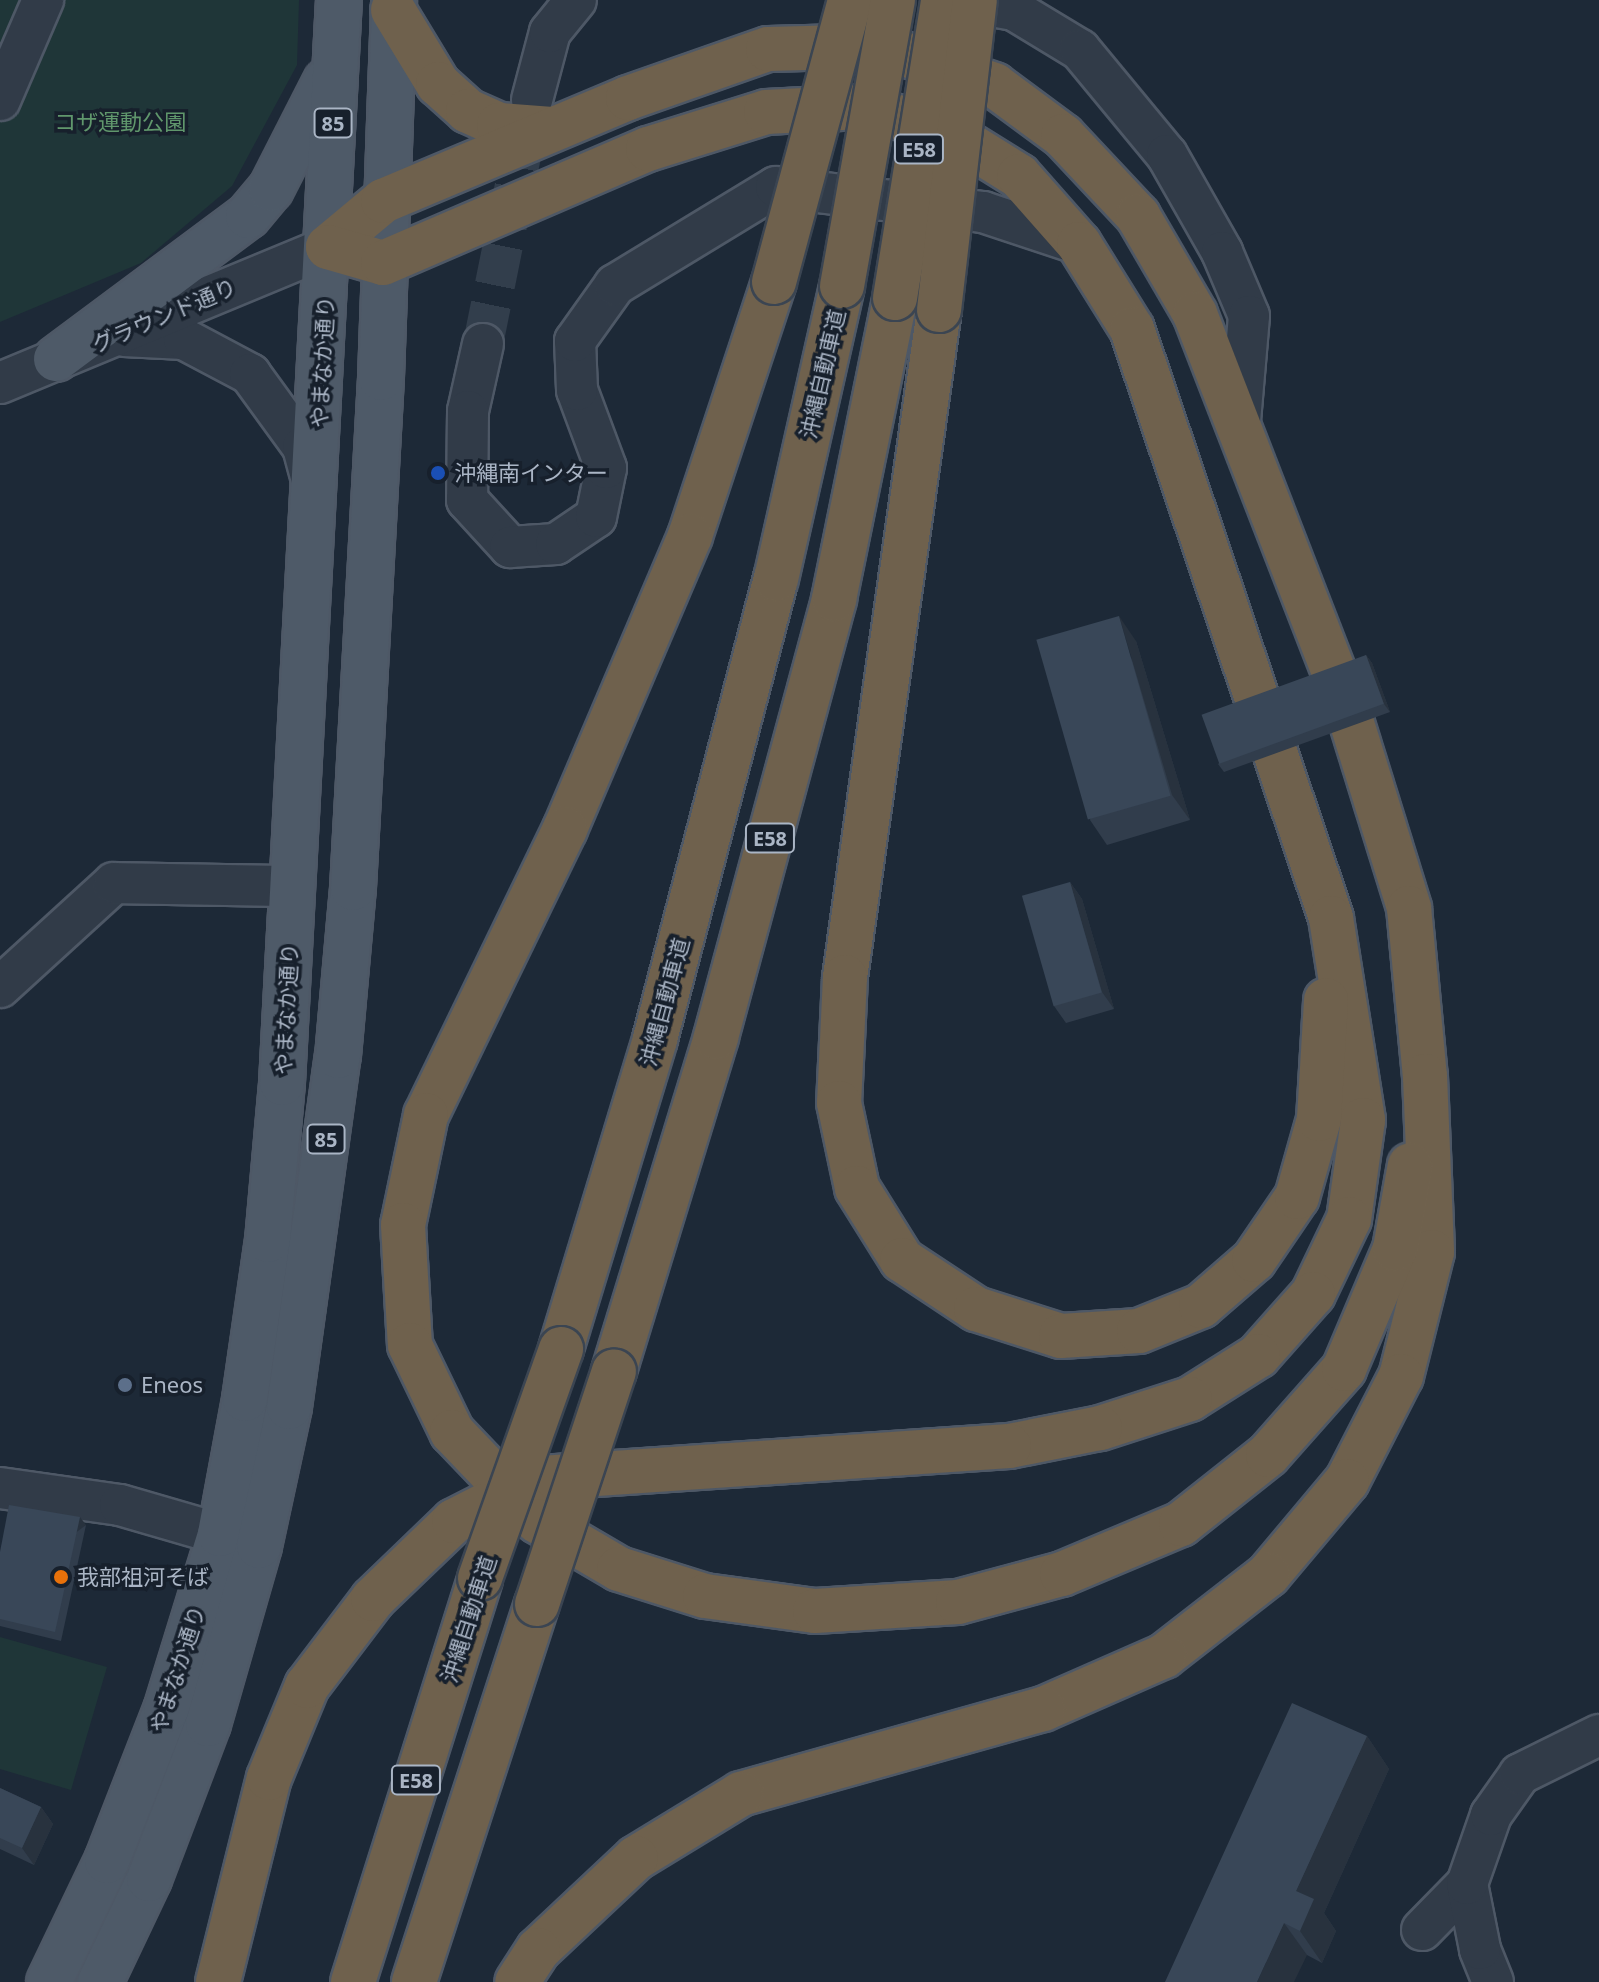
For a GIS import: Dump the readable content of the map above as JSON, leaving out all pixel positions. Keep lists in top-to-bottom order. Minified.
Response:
{"streets":{"highway":["E58","沖縄自動車道"],"main road":["85","やまなか通り"],"street":["グラウンド通り"]},"crossings":[["グラウンド通り","やまなか通り"]],"parks":["コザ運動公園"],"places":["沖縄南インター","Eneos","我部祖河そば"]}
